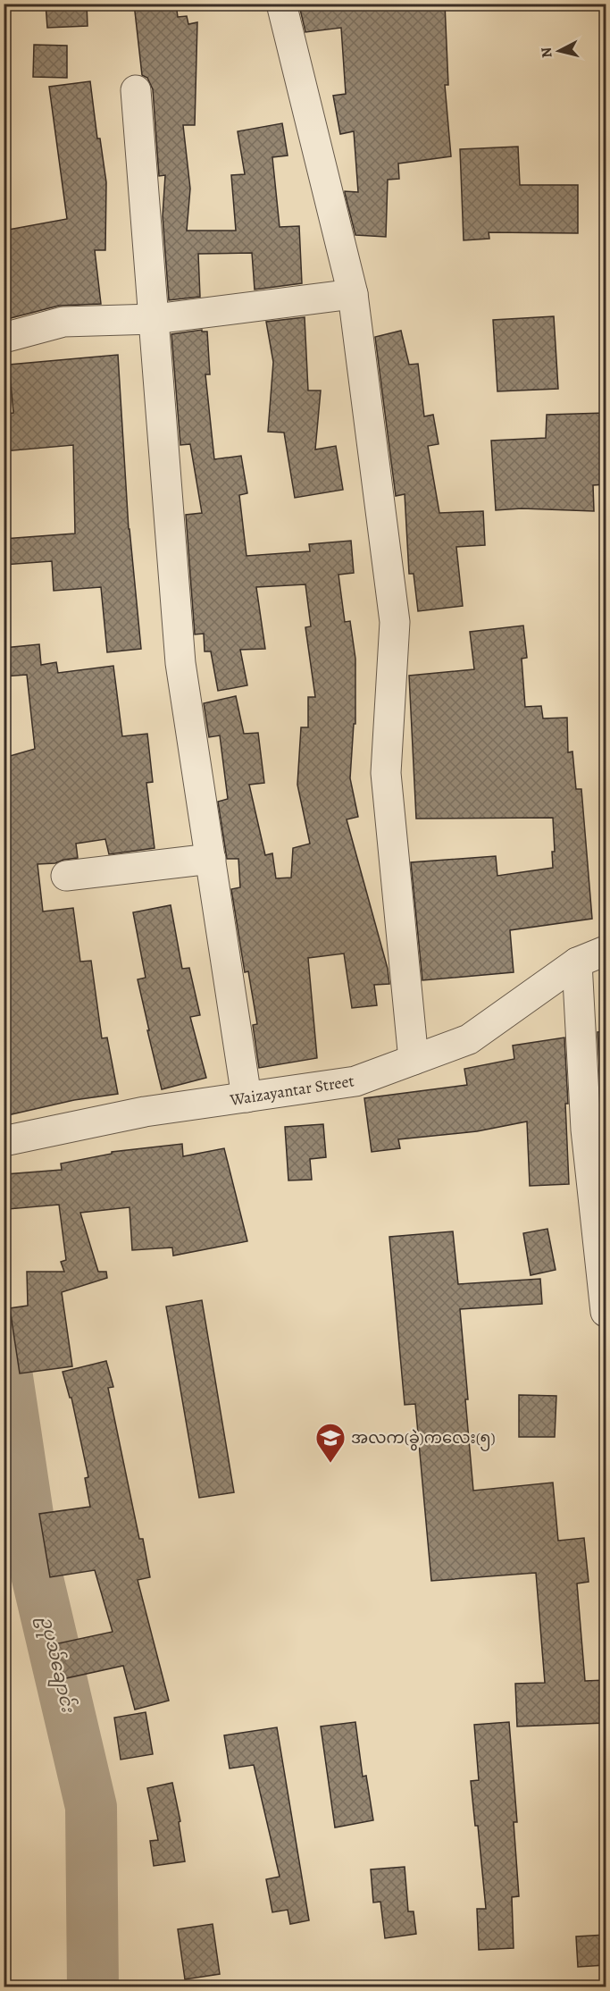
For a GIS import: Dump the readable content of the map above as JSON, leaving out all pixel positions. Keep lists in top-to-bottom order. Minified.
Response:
{"streets":{"street":["Waizayantar Street"]},"water":["ဥပုသ်ချောင်း"],"places":{"school or university":["အလက(ခွဲ)ကလေး(၅)"]},"north":"left"}
